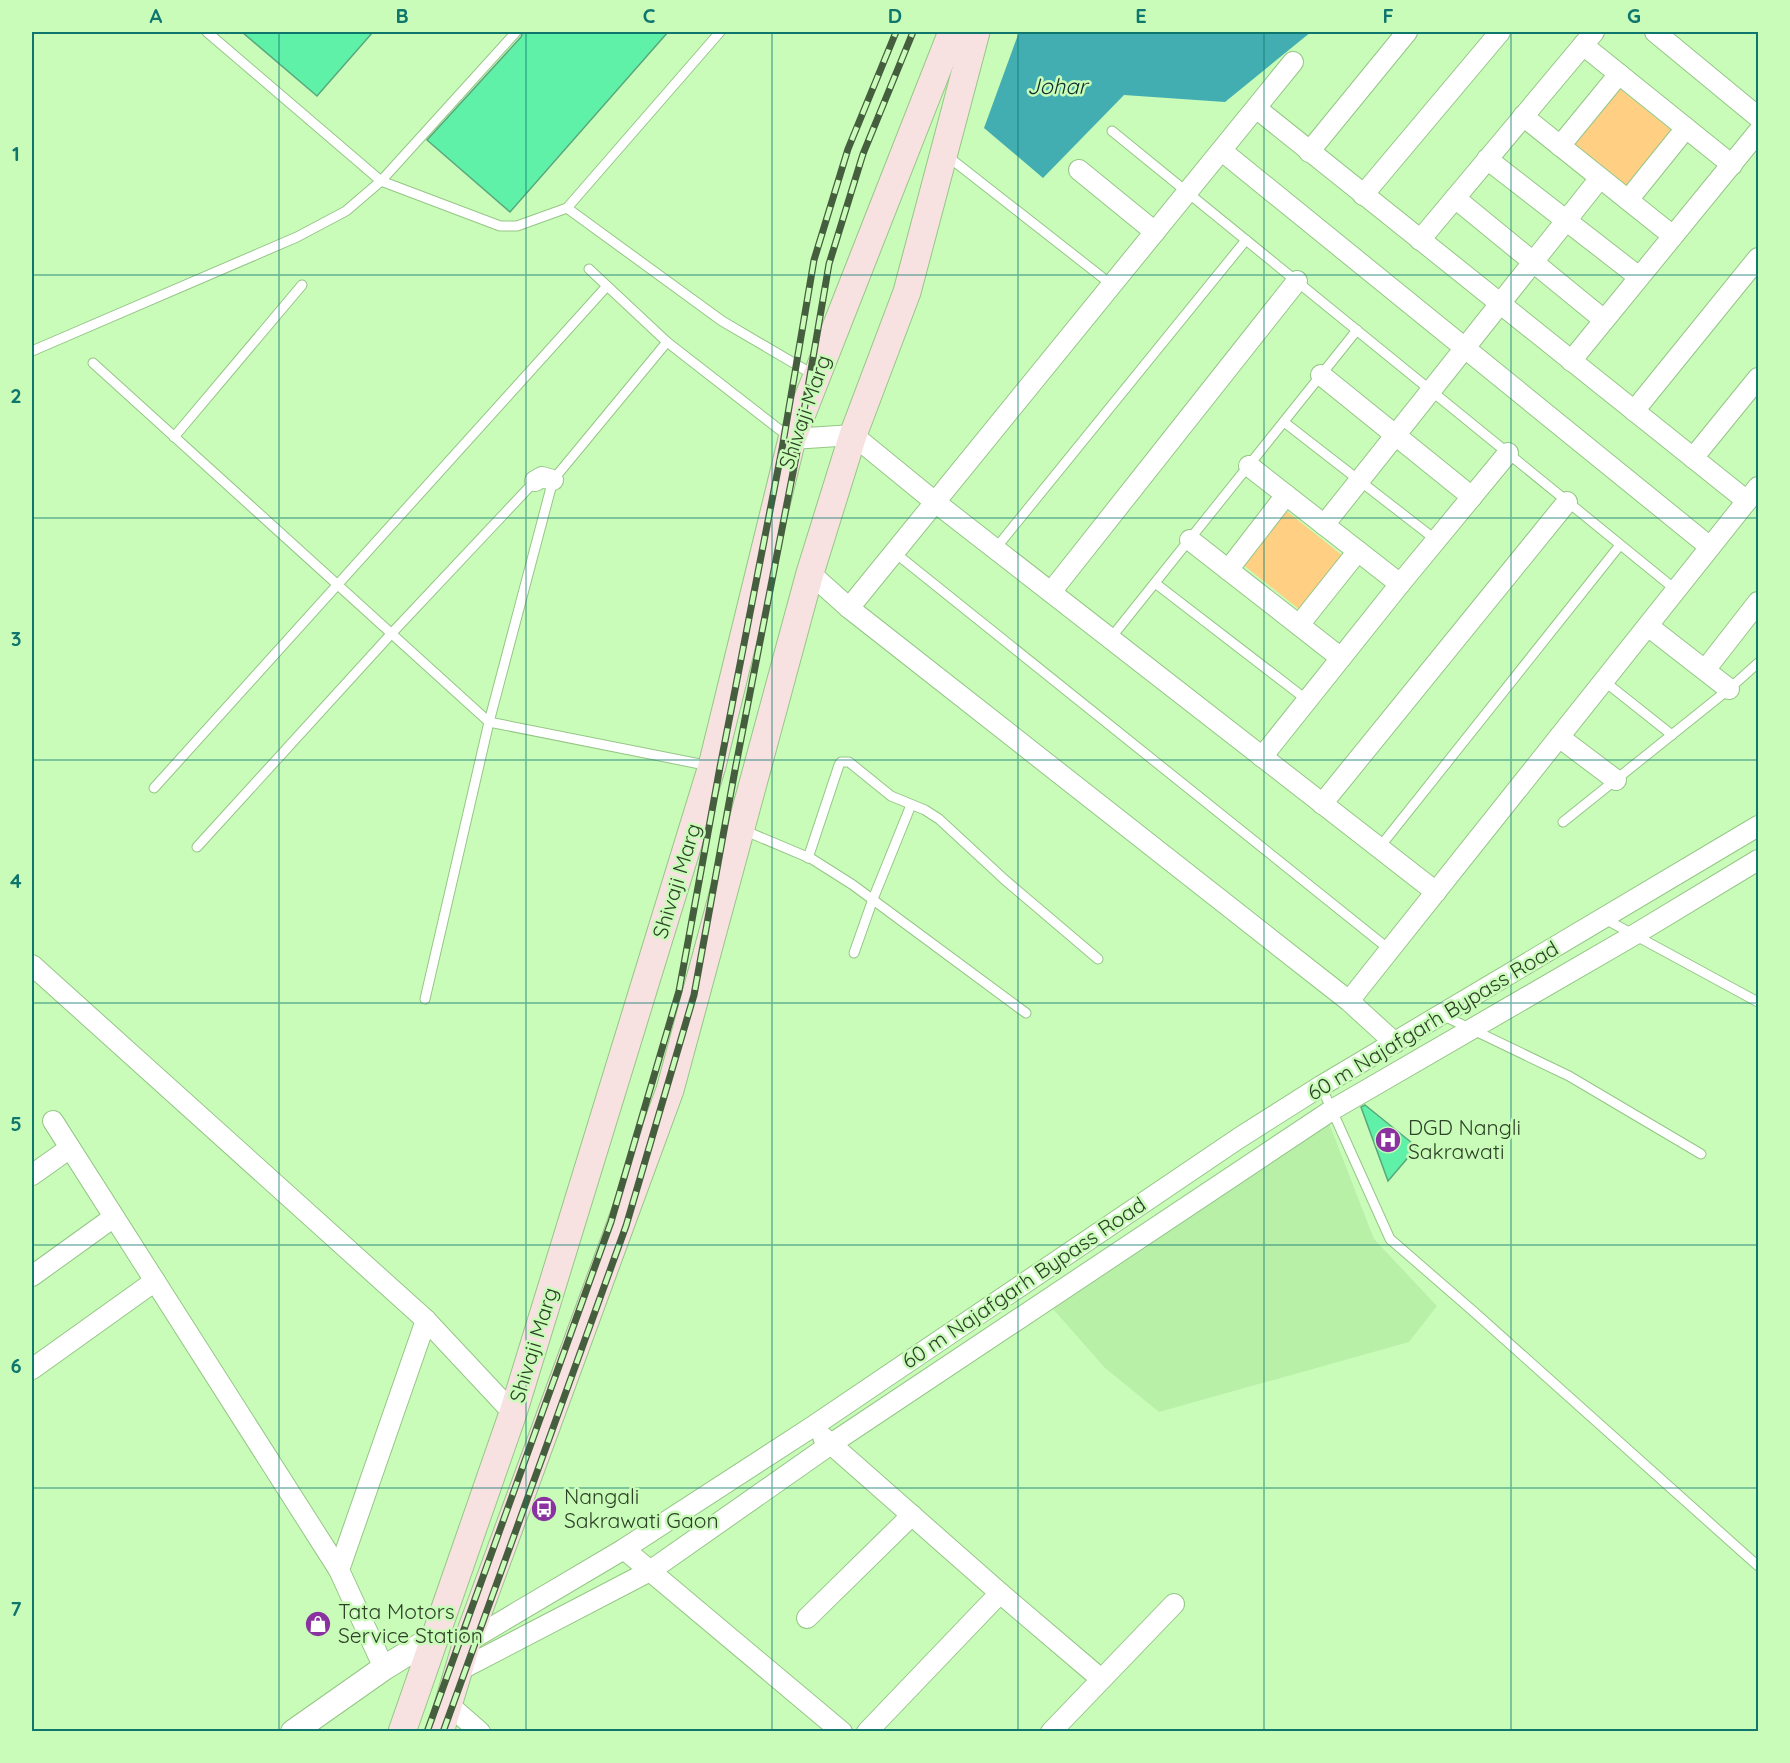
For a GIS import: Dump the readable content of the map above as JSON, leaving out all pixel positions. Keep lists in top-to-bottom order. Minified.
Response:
{"streets":{"main road":["Shivaji Marg","60 m Najafgarh Bypass Road"]},"crossings":[["Shivaji Marg","60 m Najafgarh Bypass Road"]],"water":["Johar"],"places":{"hospital":["DGD Nangli Sakrawati"],"bus stop":["Nangali Sakrawati Gaon"],"shop":["Tata Motors Service Station"]},"grid":{"columns":["A","B","C","D","E","F","G"],"rows":["1","2","3","4","5","6","7"]}}
